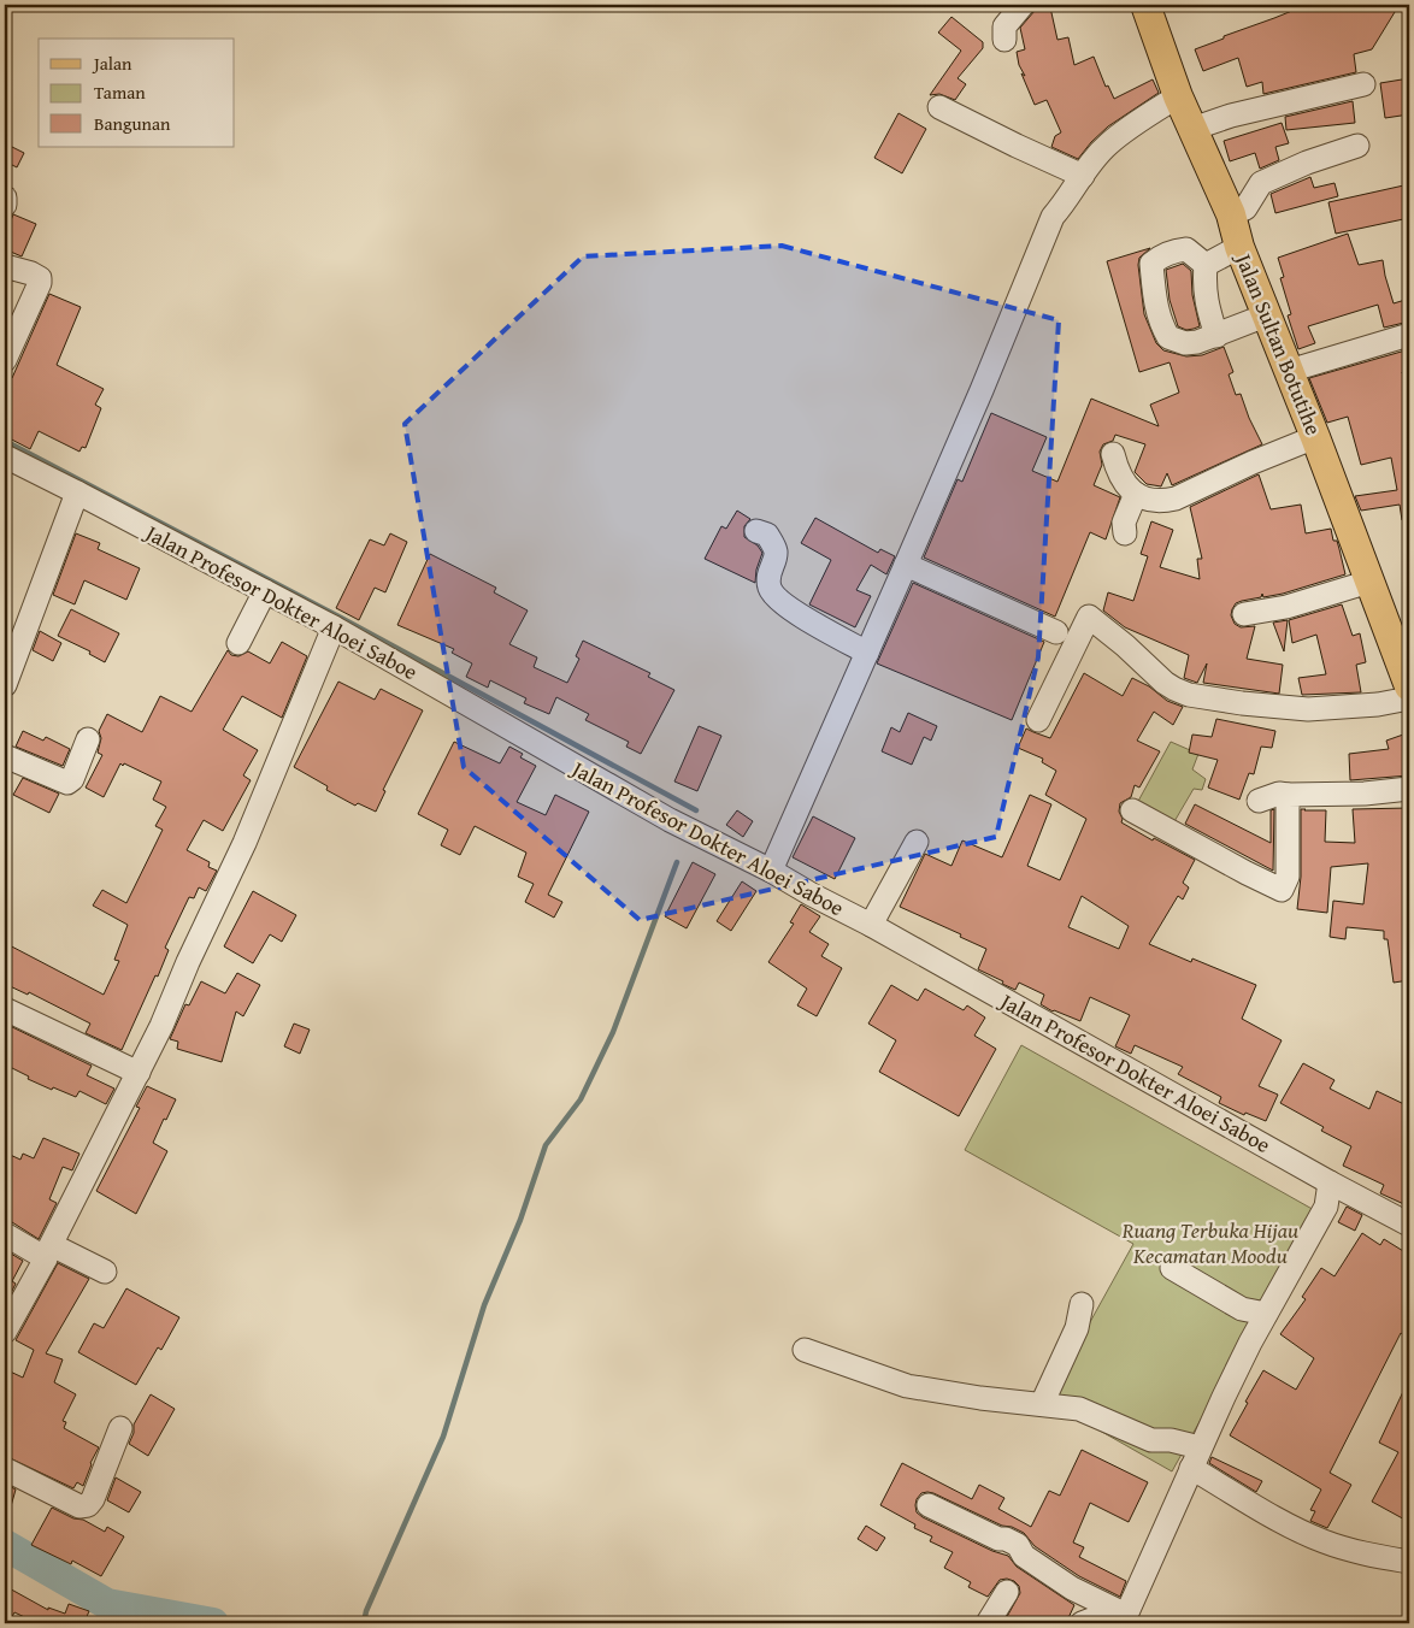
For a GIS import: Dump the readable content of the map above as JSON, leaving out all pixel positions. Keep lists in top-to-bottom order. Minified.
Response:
{"streets":{"main road":["Jalan Sultan Botutihe"],"street":["Jalan Profesor Dokter Aloei Saboe"]},"parks":["Ruang Terbuka Hijau Kecamatan Moodu"],"legend":["Jalan","Taman","Bangunan"]}
